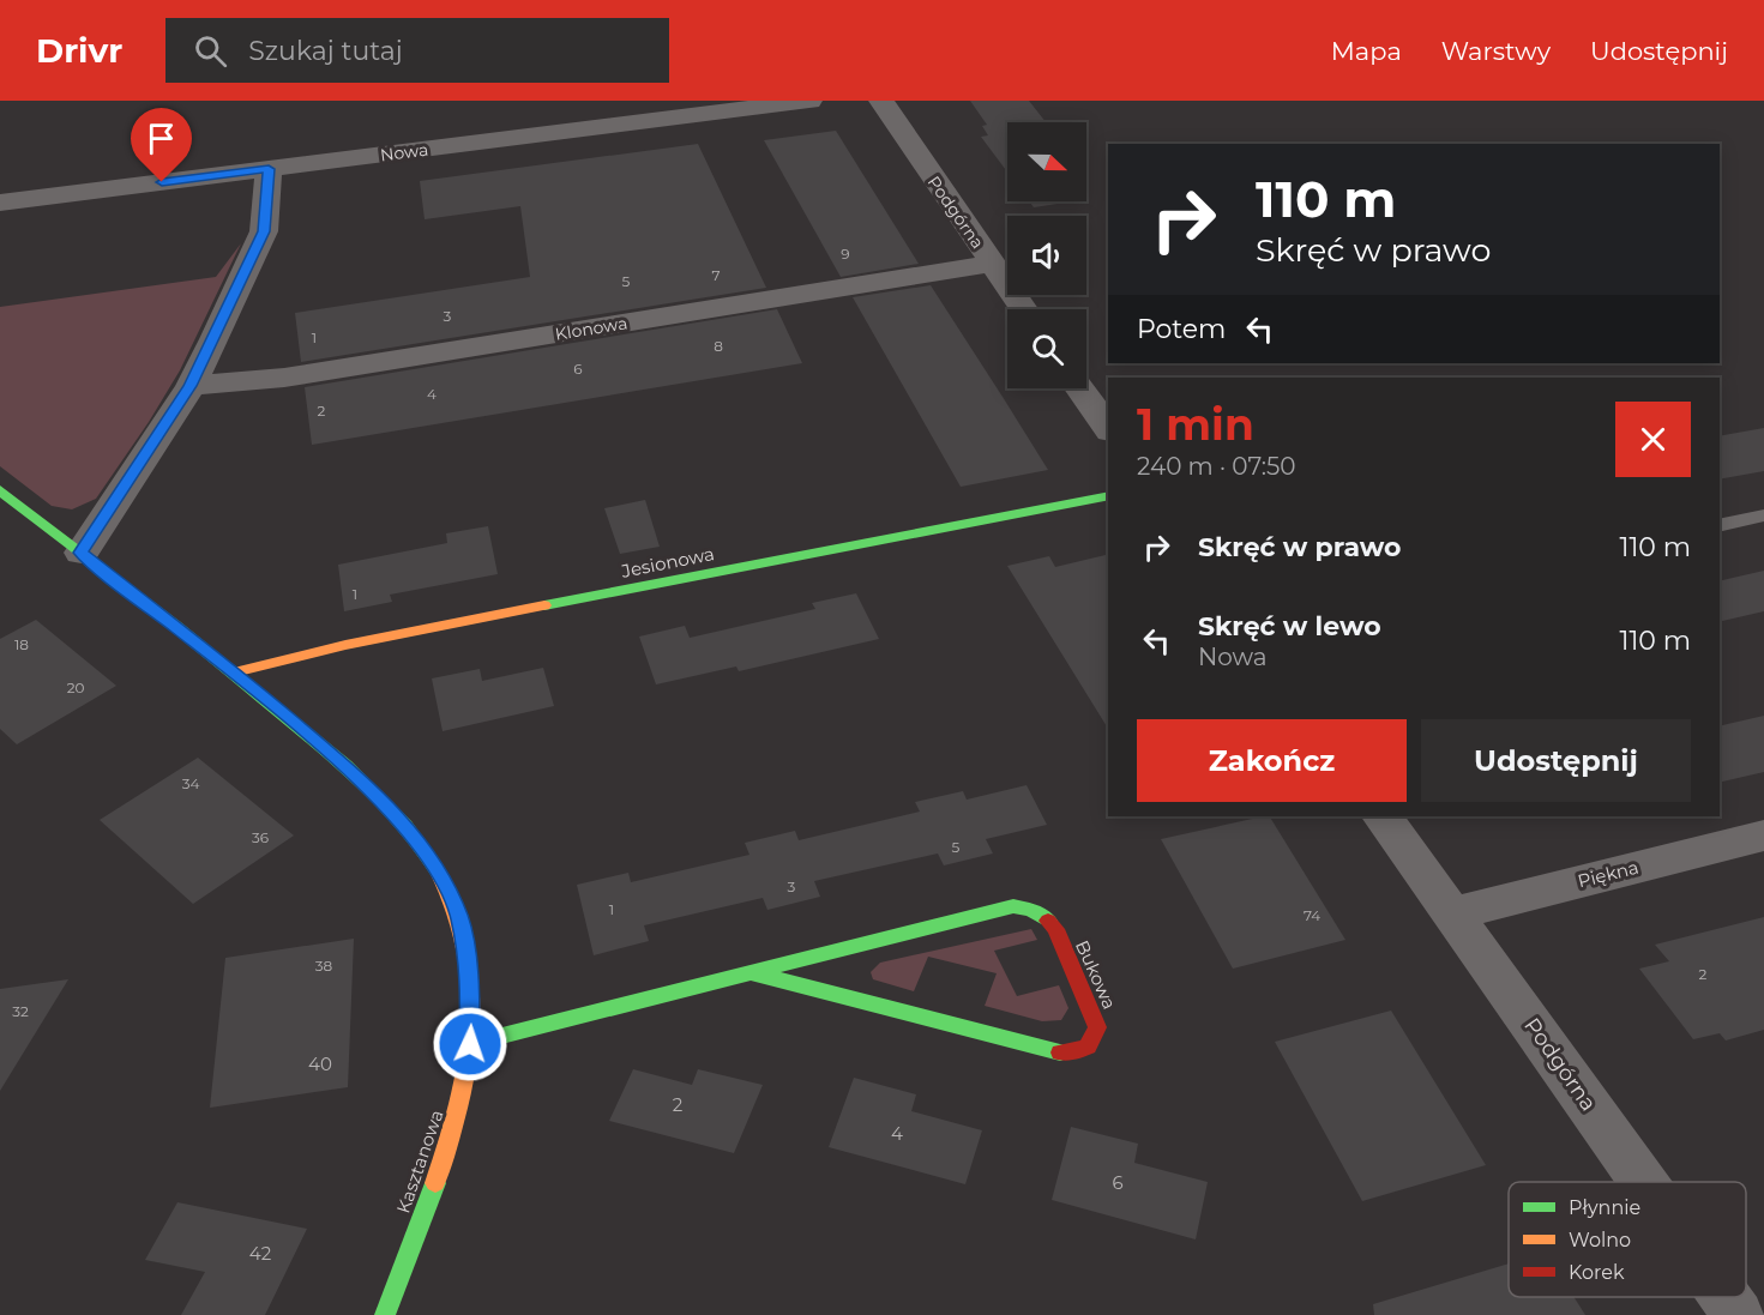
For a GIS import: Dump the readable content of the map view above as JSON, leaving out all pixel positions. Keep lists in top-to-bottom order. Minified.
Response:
{"streets":{"street":["Nowa","Podgórna","Klonowa","Jesionowa","Piękna","Bukowa","Kasztanowa"]},"crossings":[["Podgórna","Klonowa"],["Podgórna","Piękna"],["Jesionowa","Kasztanowa"],["Bukowa","Kasztanowa"]],"house_numbers":["9","7","5","3","1","8","6","4","2","1","18","20","34","36","5","3","1","74","38","2","32","40","2","4","6","42"],"legend":["Płynnie","Wolno","Korek"],"north":"right","page":{"header":"Drivr","search":"Szukaj tutaj","nav":["Mapa","Warstwy","Udostępnij"],"turn":["110 m","Skręć w prawo"],"then":"Potem","heading":["1 min","240 m · 07:50"],"list":[{"name":"Skręć w prawo","value":"110 m"},{"name":"Skręć w lewo","note":"Nowa","value":"110 m"}],"buttons":["Zakończ","Udostępnij"]}}
